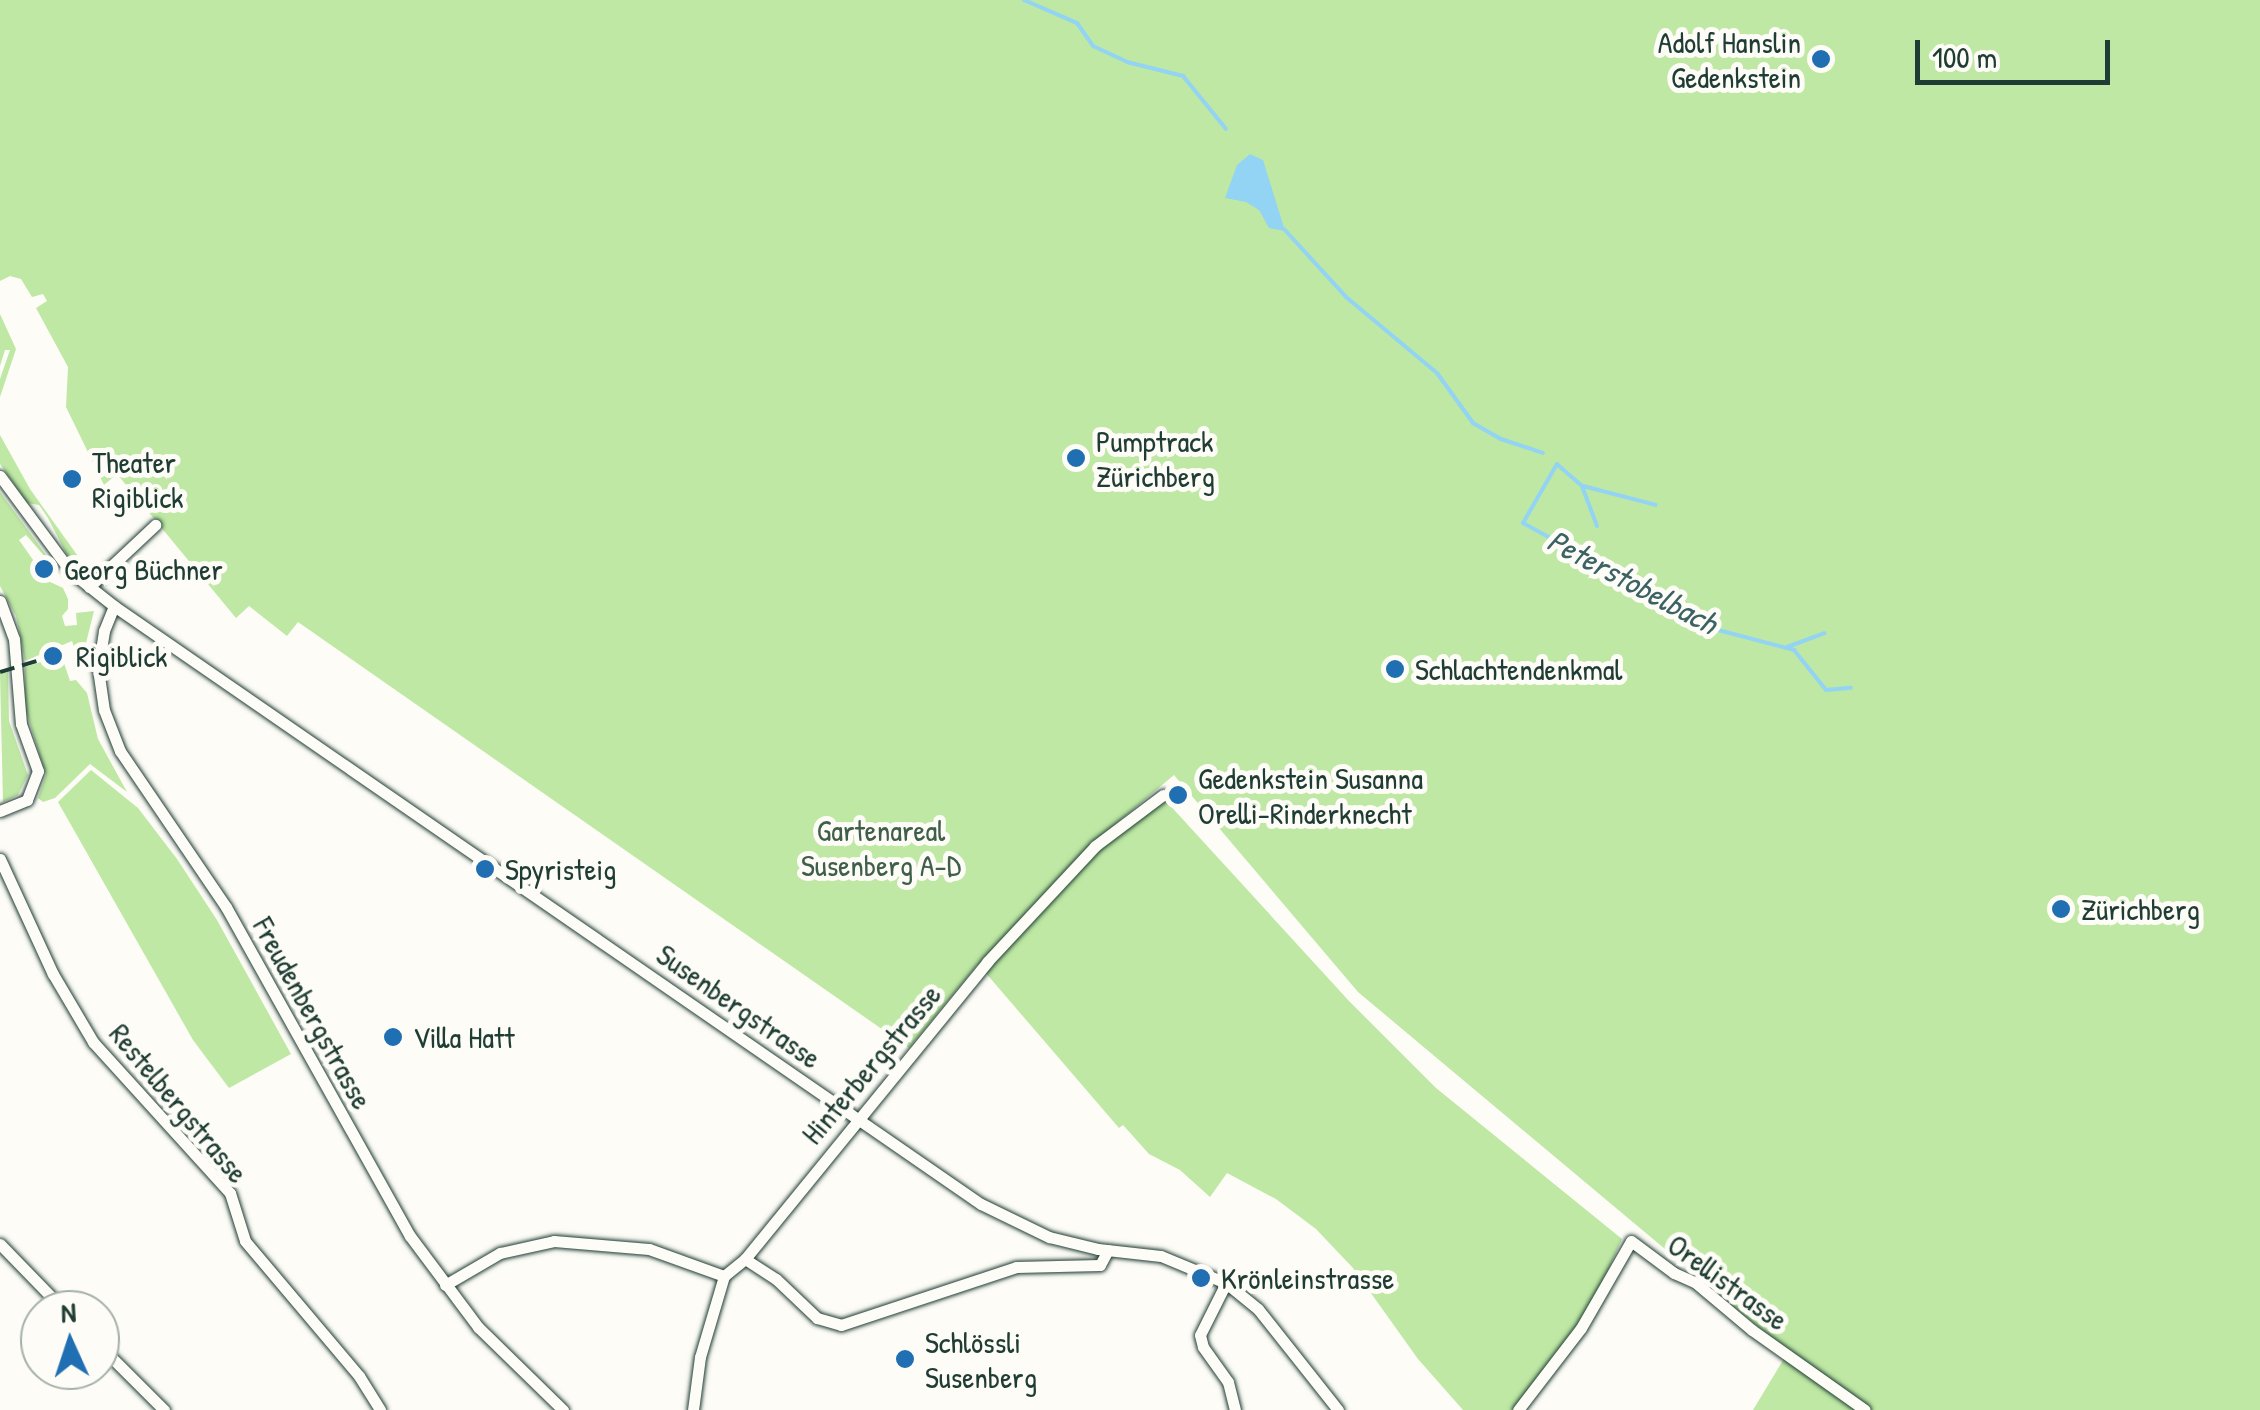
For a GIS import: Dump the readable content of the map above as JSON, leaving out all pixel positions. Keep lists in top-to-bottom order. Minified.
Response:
{"streets":{"street":["Susenbergstrasse","Freudenbergstrasse","Hinterbergstrasse","Restelbergstrasse","Orellistrasse"]},"crossings":[["Susenbergstrasse","Freudenbergstrasse"],["Susenbergstrasse","Hinterbergstrasse"]],"water":["Peterstobelbach"],"parks":["Gartenareal Susenberg A-D"],"places":["Adolf Hanslin Gedenkstein","Pumptrack Zürichberg","Theater Rigiblick","Georg Büchner","Rigiblick","Schlachtendenkmal","Gedenkstein Susanna Orelli-Rinderknecht","Spyristeig","Zürichberg","Villa Hatt","Krönleinstrasse","Schlössli Susenberg"],"scale_bar":"100 m","north":"top"}
